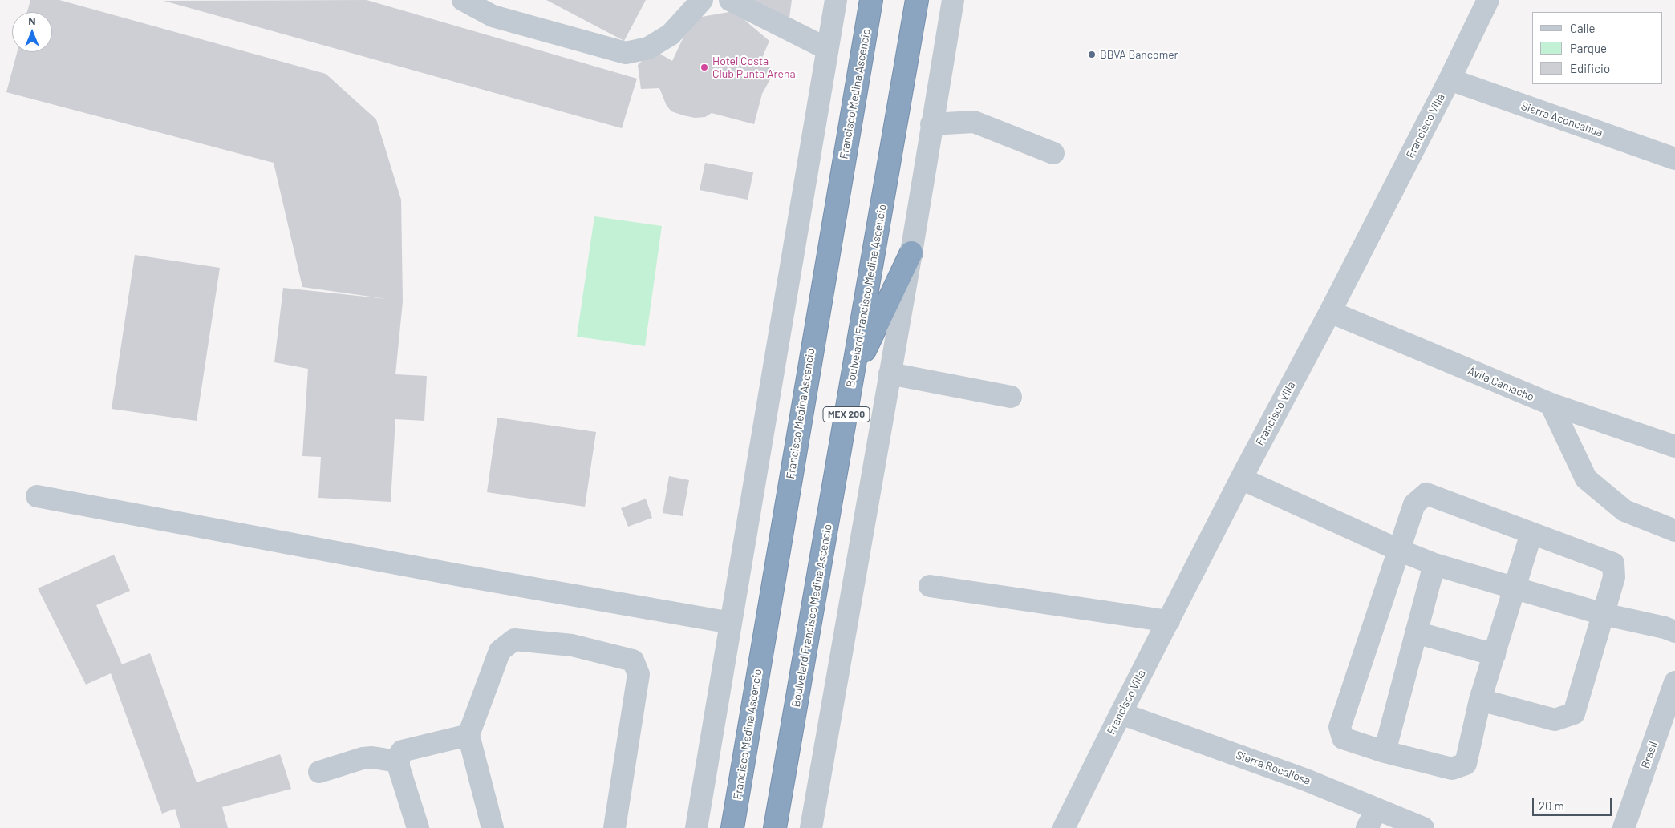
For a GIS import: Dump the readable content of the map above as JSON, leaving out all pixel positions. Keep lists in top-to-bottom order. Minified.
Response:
{"streets":{"highway":["Francisco Medina Ascencio","Boulvelard Francisco Medina Ascencio","MEX 200"],"street":["Sierra Aconcahua","Francisco Villa","Ávila Camacho","Brasil","Sierra Rocallosa"]},"crossings":[["Sierra Aconcahua","Francisco Villa"],["Francisco Villa","Ávila Camacho"],["Francisco Villa","Sierra Rocallosa"]],"places":["BBVA Bancomer","Hotel Costa Club Punta Arena"],"legend":["Calle","Parque","Edificio"],"scale_bar":"20 m","north":"top"}
